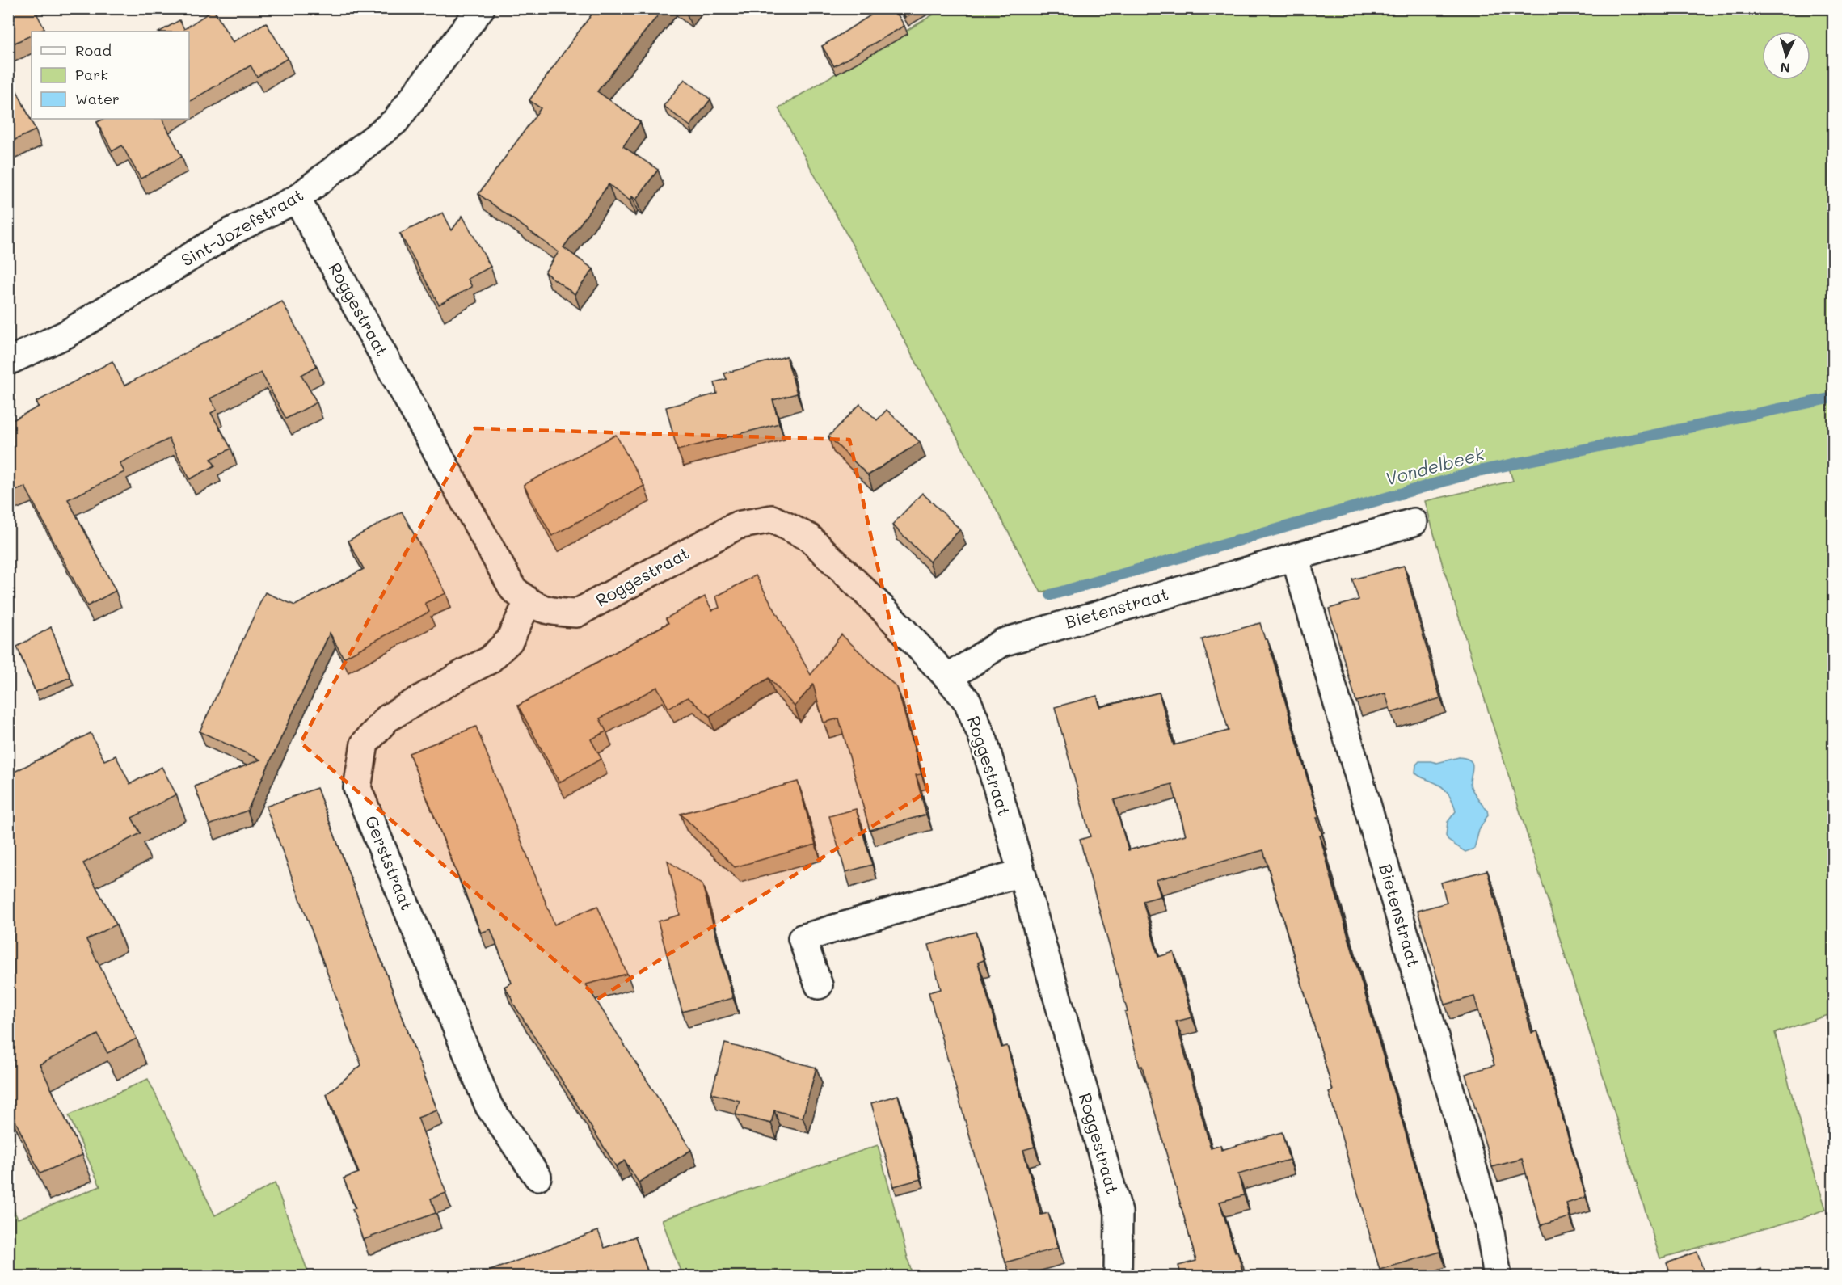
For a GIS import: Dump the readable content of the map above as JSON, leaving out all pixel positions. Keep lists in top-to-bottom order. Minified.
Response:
{"streets":{"street":["Sint-Jozefstraat","Roggestraat","Bietenstraat","Gerststraat"]},"crossings":[["Sint-Jozefstraat","Roggestraat"],["Roggestraat","Bietenstraat"],["Roggestraat","Gerststraat"]],"water":["Vondelbeek"],"legend":["Road","Park","Water"],"north":"bottom"}
